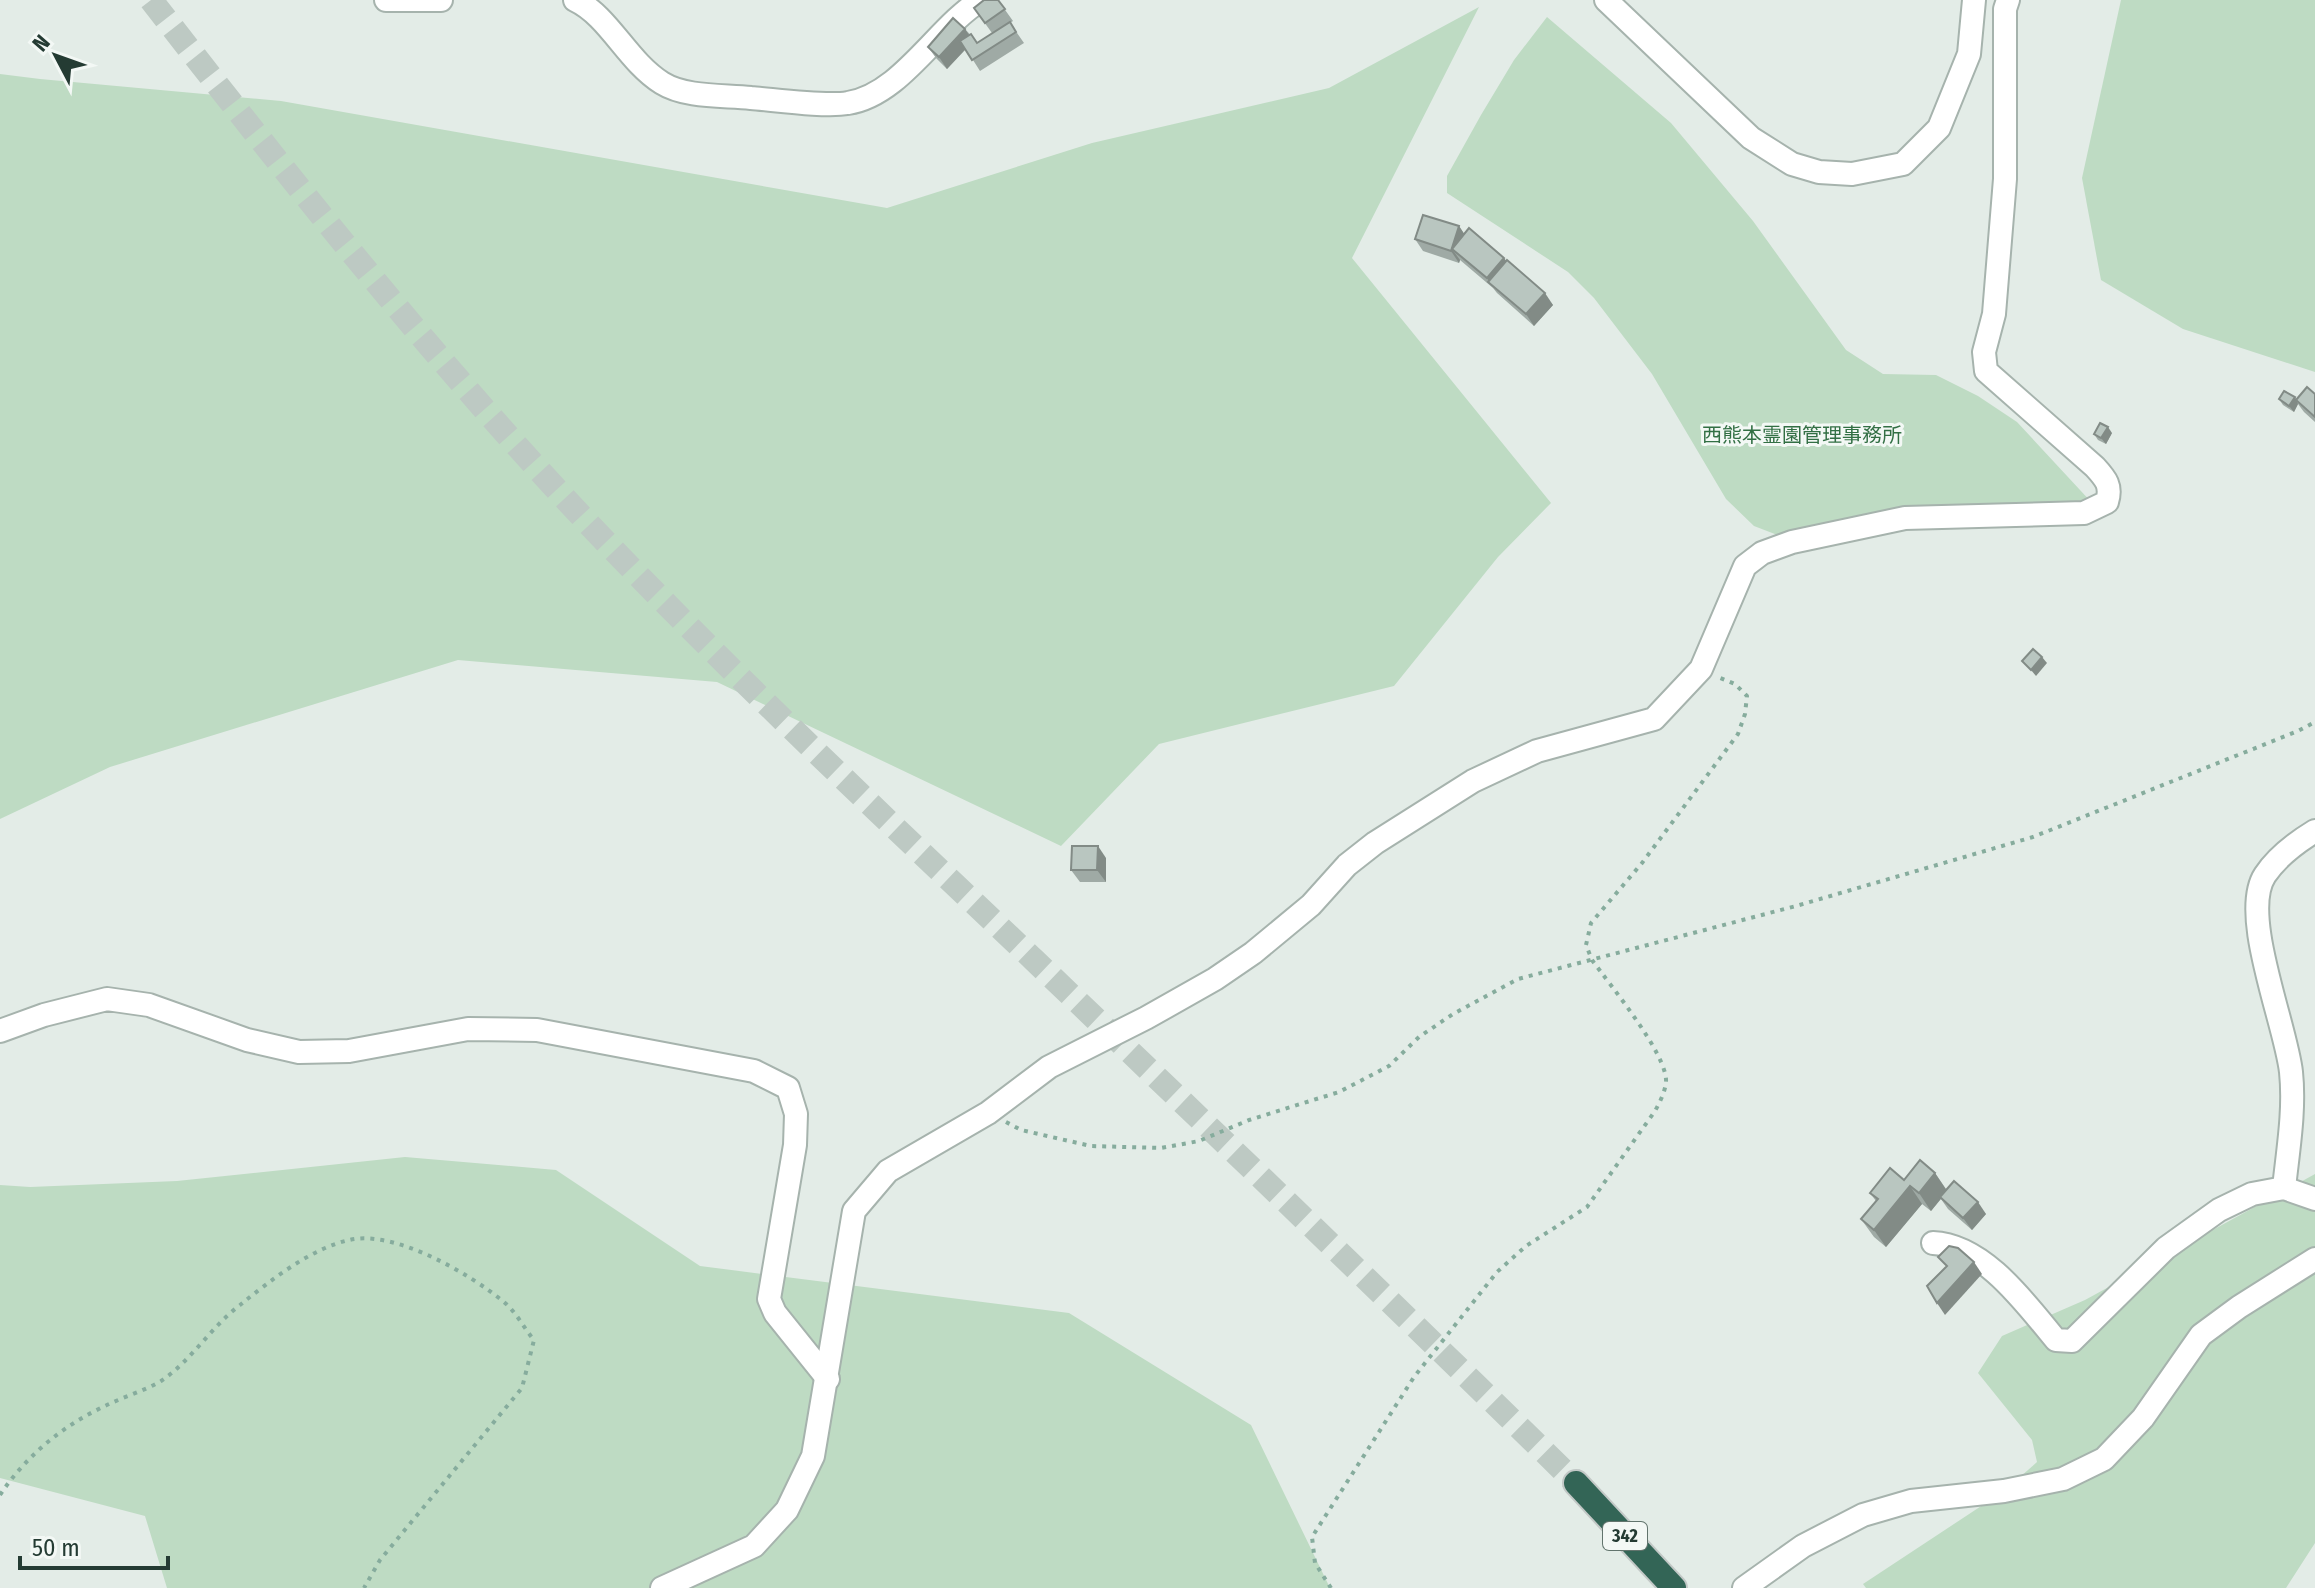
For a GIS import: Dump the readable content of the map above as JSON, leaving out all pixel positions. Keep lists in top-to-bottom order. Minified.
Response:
{"streets":{"highway":["342"]},"parks":["西熊本霊園管理事務所"],"scale_bar":"50 m","north":"top left"}
